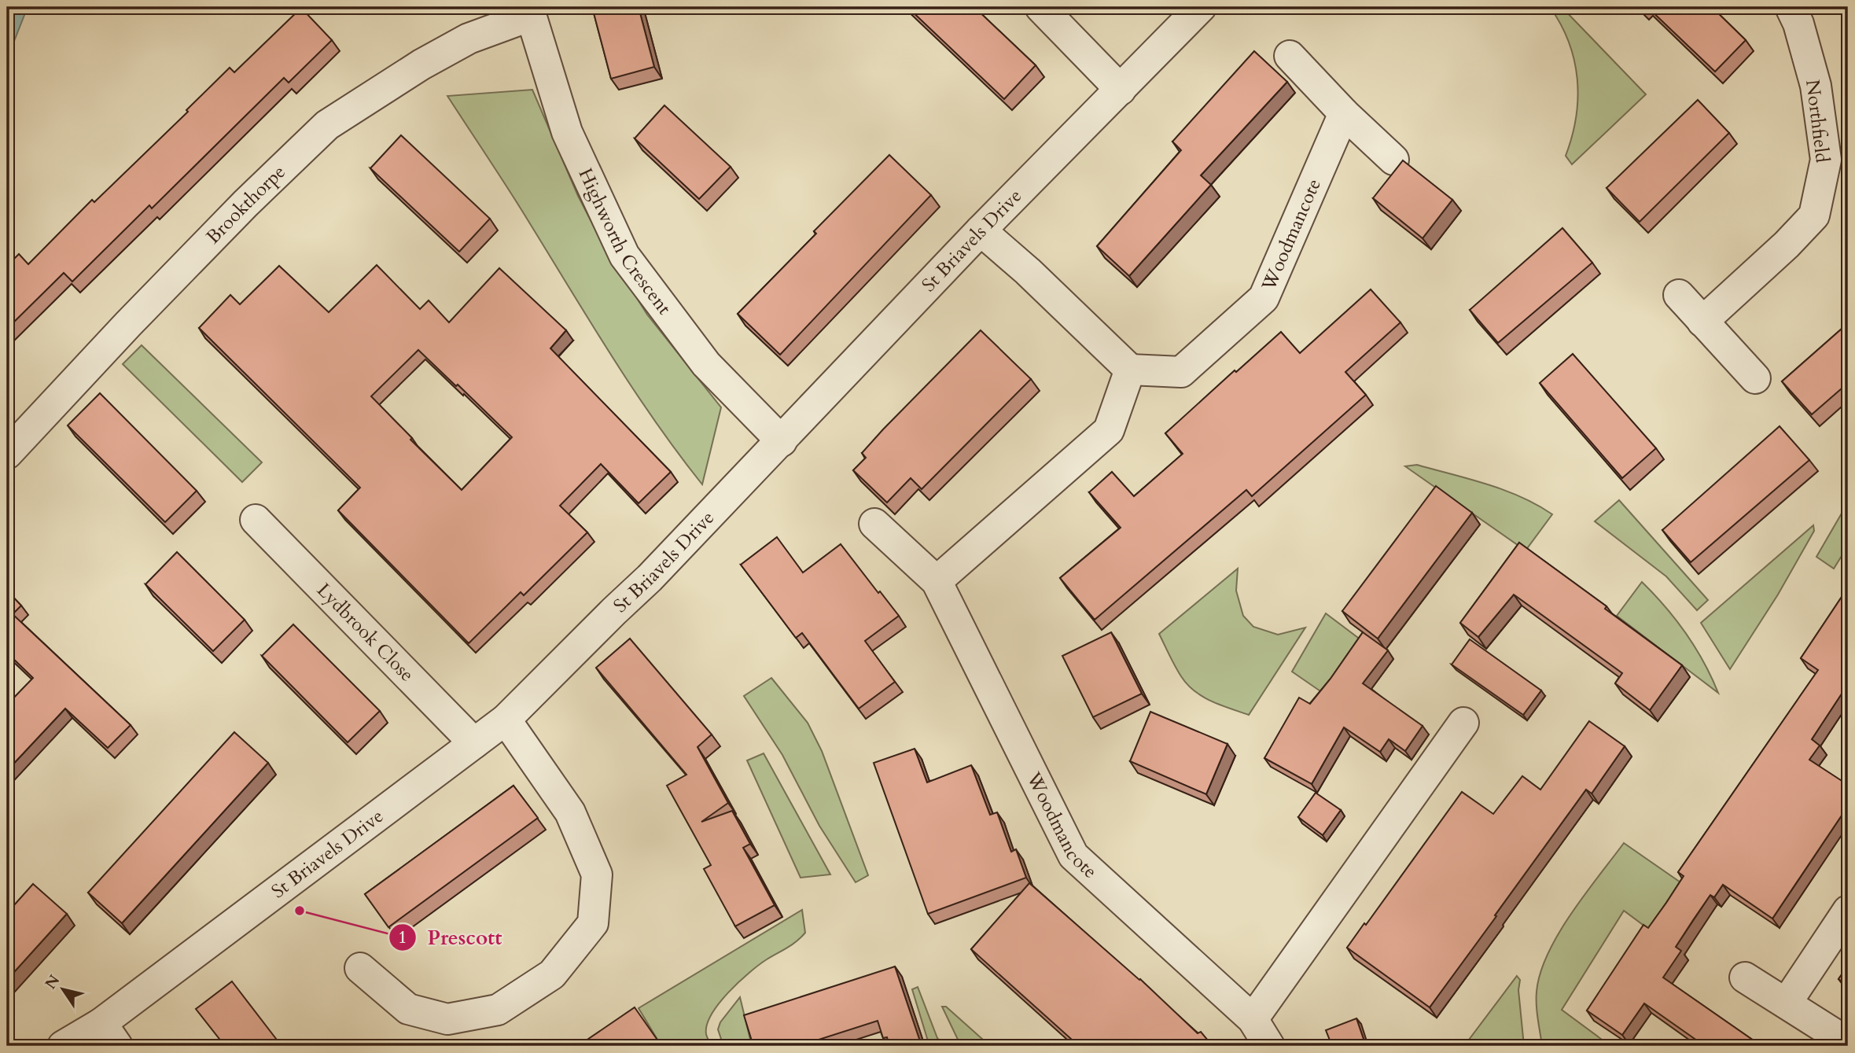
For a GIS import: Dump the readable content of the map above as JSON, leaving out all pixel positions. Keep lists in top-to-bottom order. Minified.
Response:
{"streets":{"street":["Northfield","Brookthorpe","Woodmancote","Highworth Crescent","St Briavels Drive","Lydbrook Close"]},"crossings":[["Brookthorpe","Highworth Crescent"],["Highworth Crescent","St Briavels Drive"],["St Briavels Drive","Lydbrook Close"]],"places":["Prescott"],"north":"top left"}
